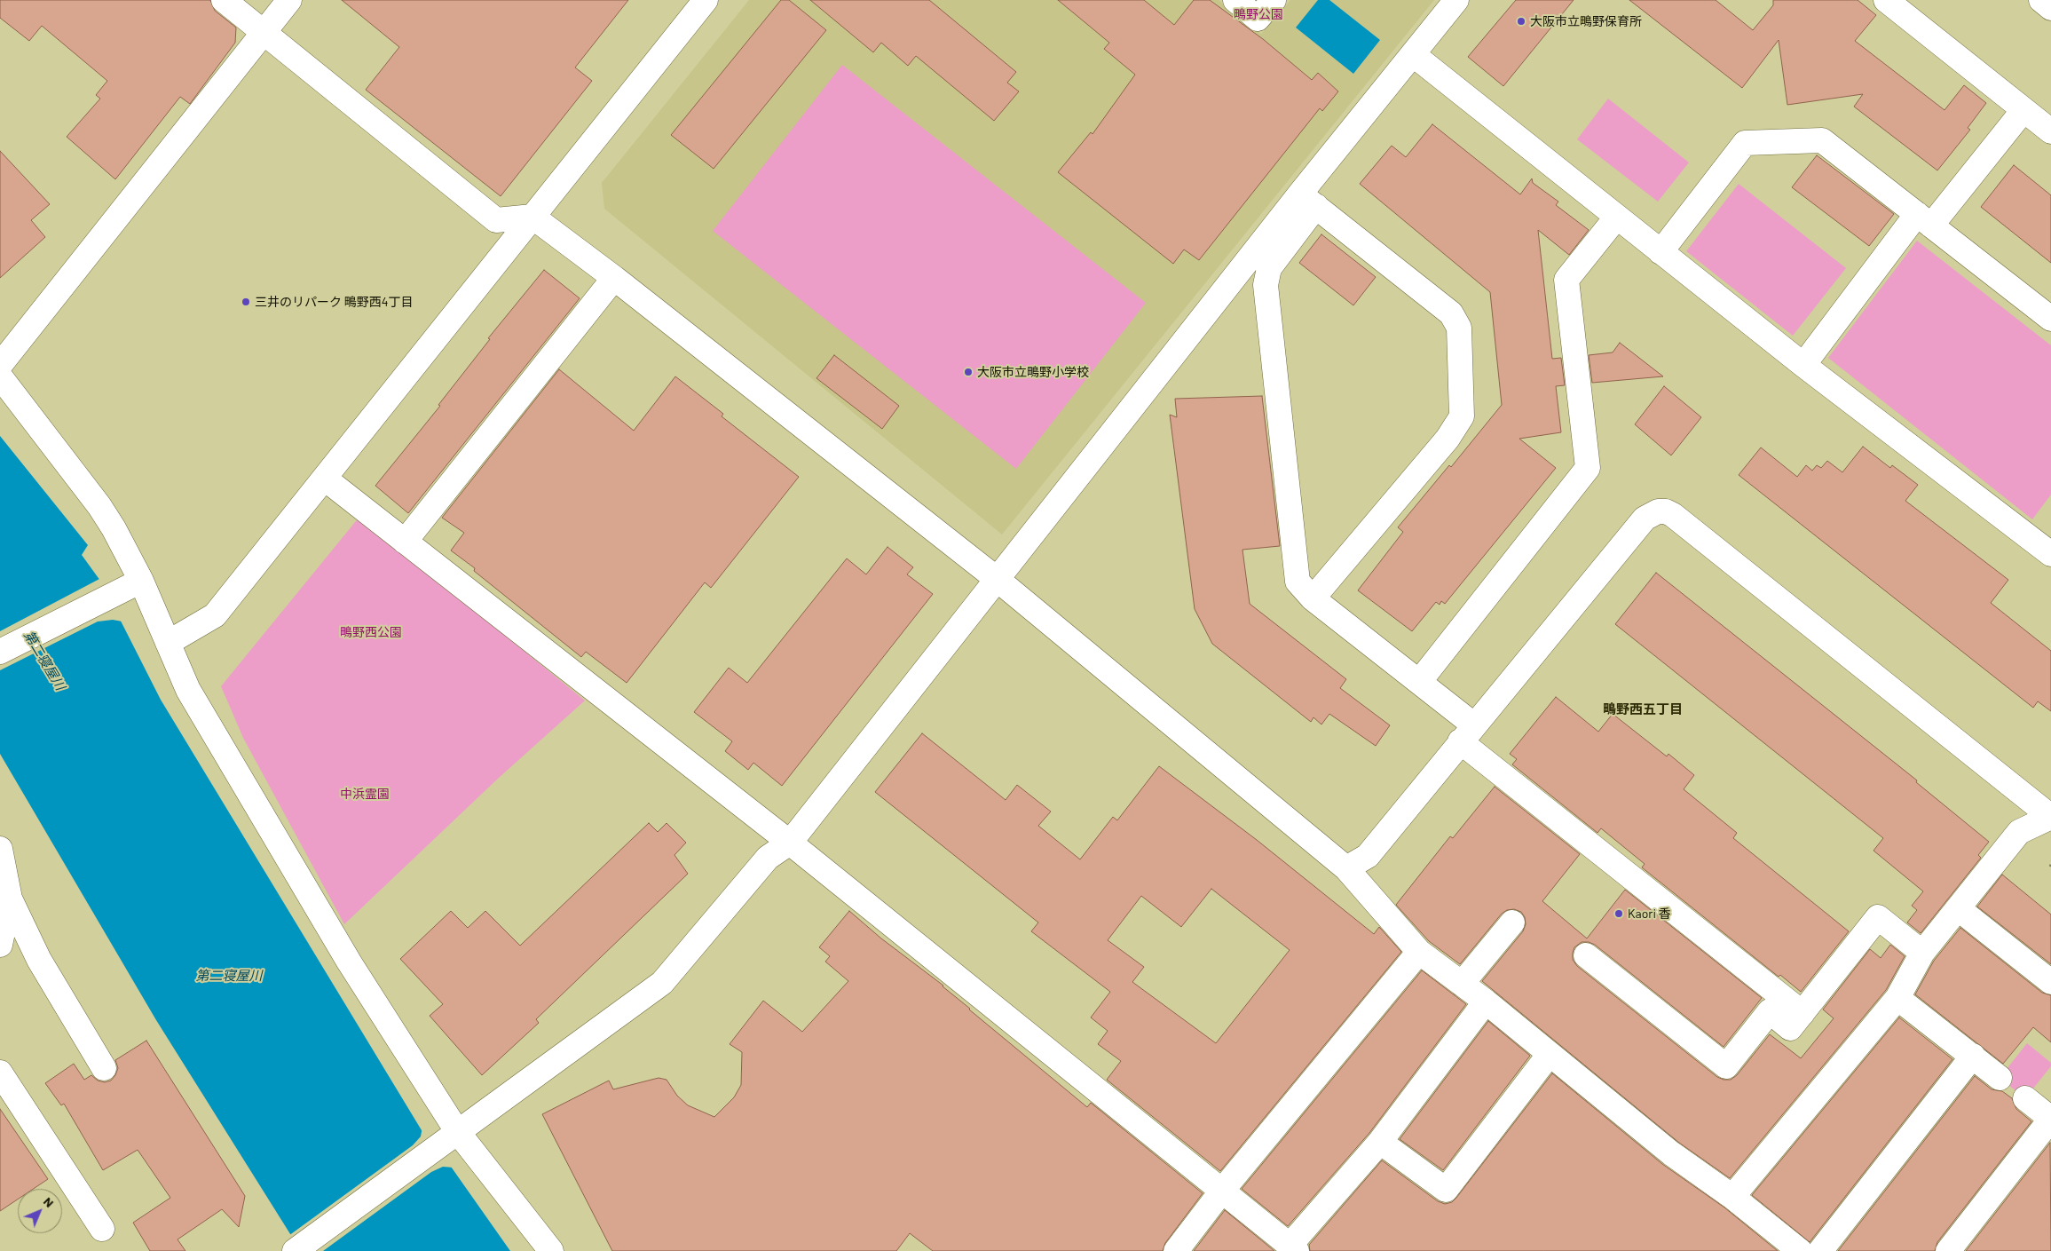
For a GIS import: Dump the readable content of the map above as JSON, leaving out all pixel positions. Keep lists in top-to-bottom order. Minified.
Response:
{"districts":["鴫野西五丁目"],"water":["第二寝屋川"],"parks":["鴫野公園","鴫野西公園","中浜霊園"],"places":["大阪市立鴫野保育所","三井のリパーク 鴫野西4丁目","大阪市立鴫野小学校","Kaori 香"],"north":"top right"}
